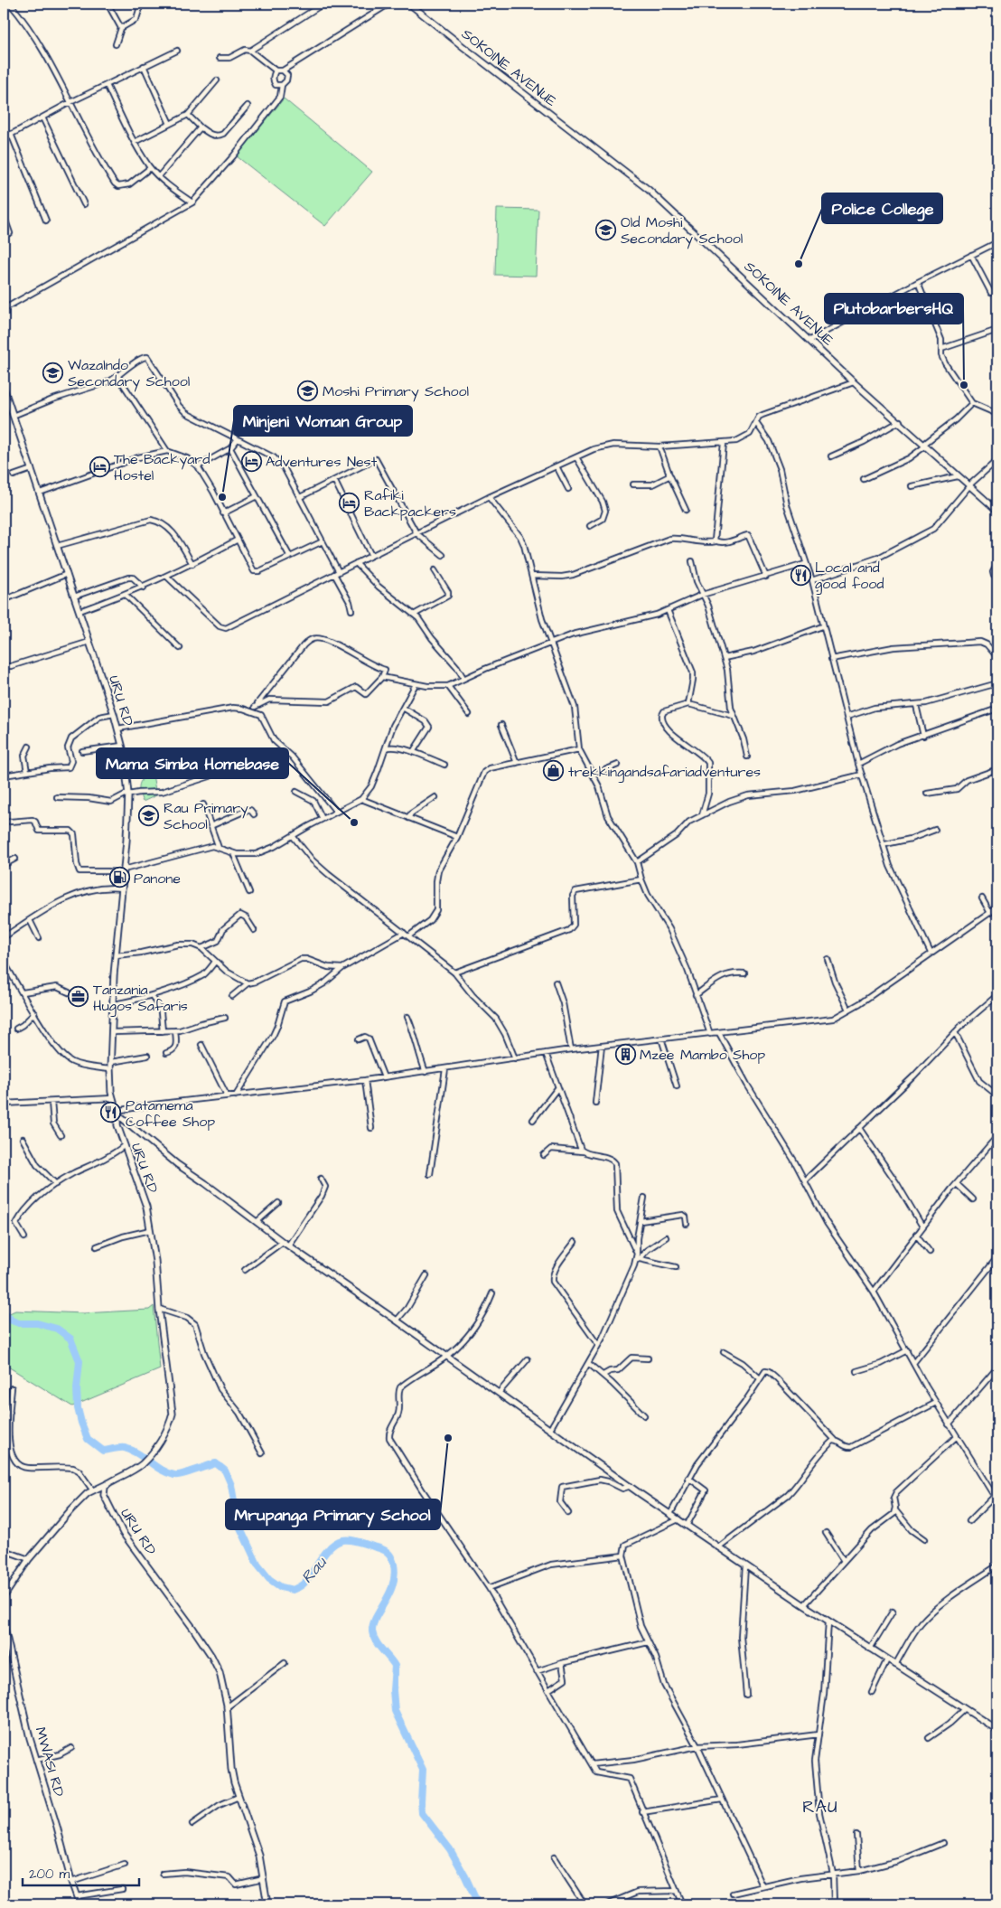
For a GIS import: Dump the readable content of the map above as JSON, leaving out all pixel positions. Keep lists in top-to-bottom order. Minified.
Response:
{"streets":{"street":["SOKOINE AVENUE","URU RD","MWASI RD"]},"districts":["RAU"],"water":["Rau"],"places":{"school or university":["Old Moshi Secondary School","Wazalndo Secondary School","Moshi Primary School","Rau Primary School"],"other":["Police College","PlutobarbersHQ","Minjeni Woman Group","Mama Simba Homebase","Mrupanga Primary School"],"hotel":["Adventures Nest","The Backyard Hostel","Rafiki Backpackers"],"restaurant":["Local and good food","Patamema Coffee Shop"],"shop":["trekkingandsafariadventures"],"fuel station":["Panone"],"office":["Tanzania Hugos Safaris"],"building":["Mzee Mambo Shop"]},"scale_bar":"200 m"}
